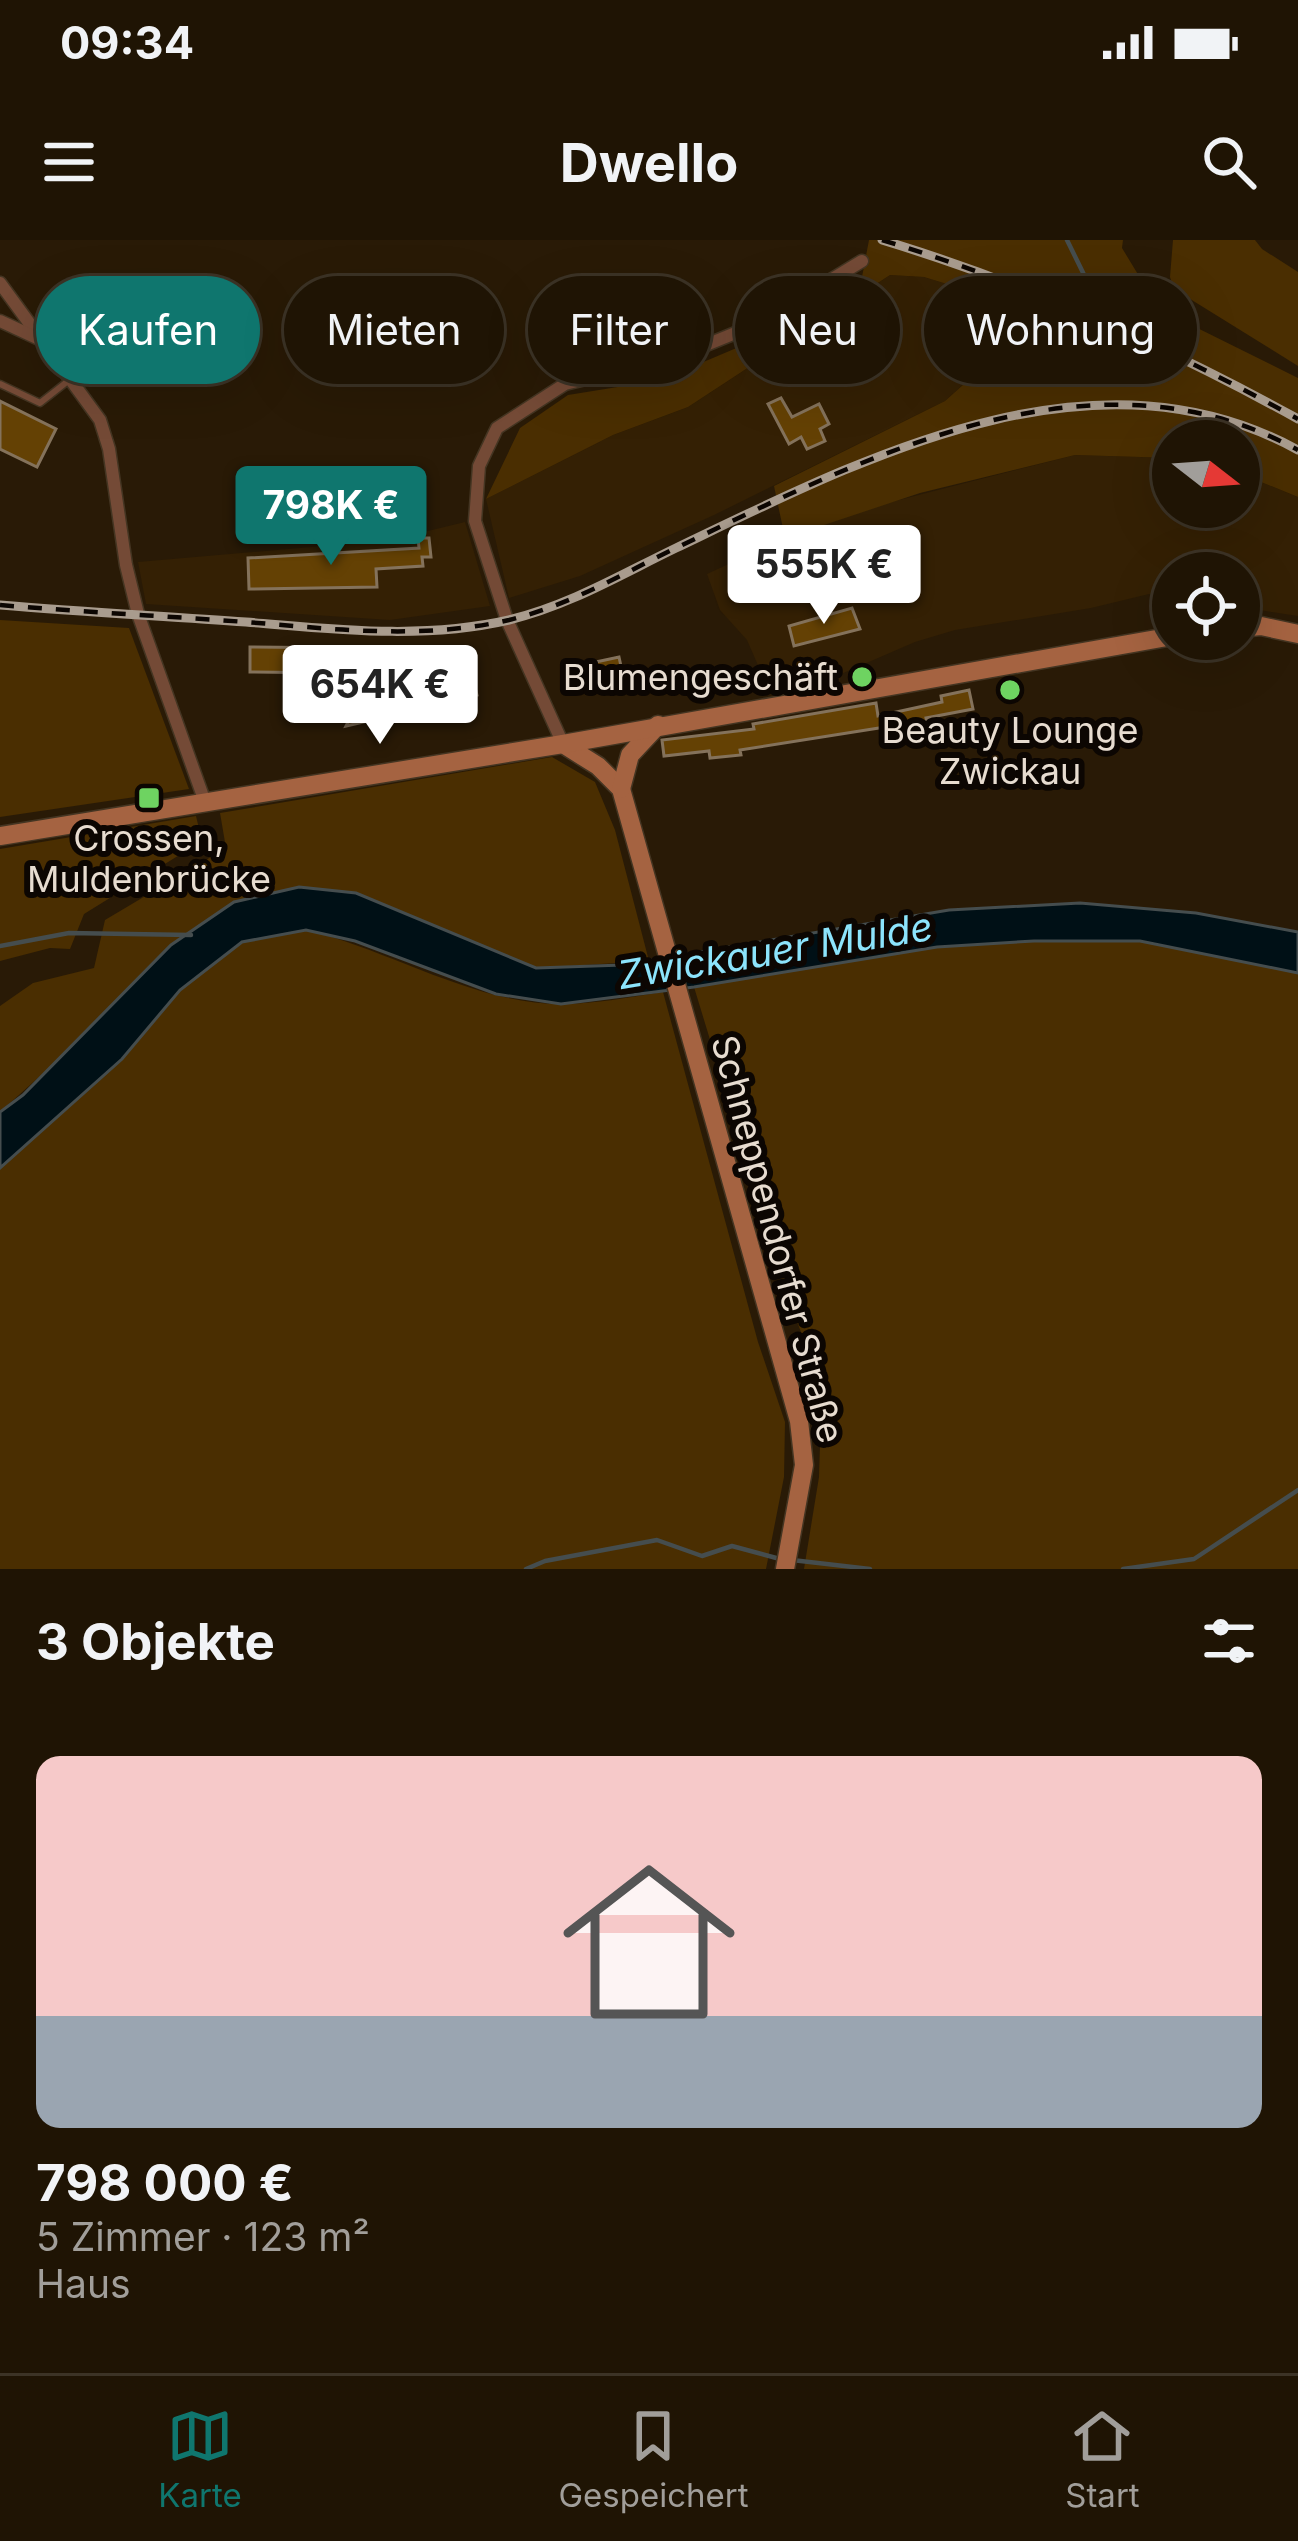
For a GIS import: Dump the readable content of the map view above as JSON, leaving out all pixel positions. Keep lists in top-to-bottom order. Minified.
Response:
{"streets":{"street":["Schneppendorfer Straße"]},"water":["Zwickauer Mulde"],"places":{"other":["Blumengeschäft","Beauty Lounge Zwickau"],"transit":["Crossen, Muldenbrücke"]},"north":"right","page":{"status":"09:34","header":"Dwello","chip":["Kaufen","Mieten","Filter","Neu","Wohnung"],"price":["798K €","555K €","654K €"],"heading":"3 Objekte","list":[{"name":"798 000 €","note":"5 Zimmer · 123 m² · Haus"}],"tabs":["Karte","Gespeichert","Start"]}}
